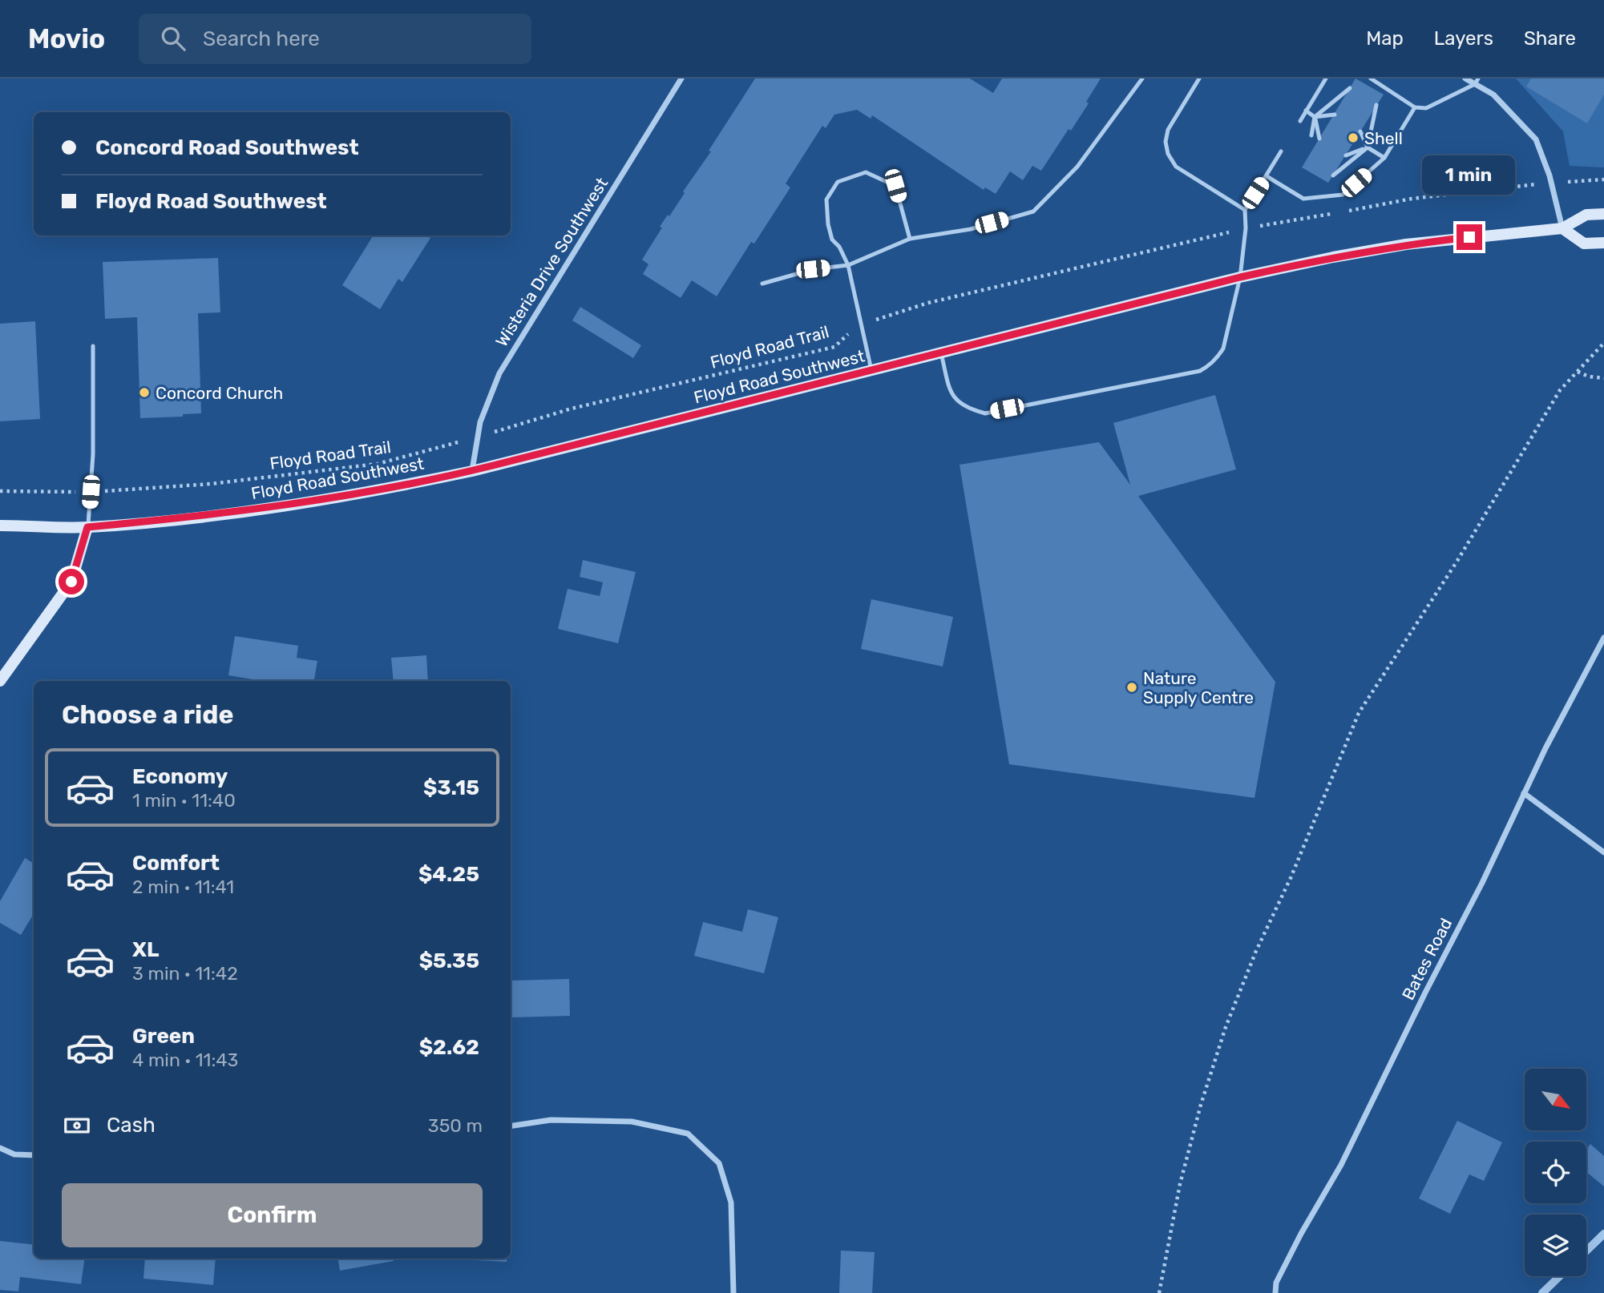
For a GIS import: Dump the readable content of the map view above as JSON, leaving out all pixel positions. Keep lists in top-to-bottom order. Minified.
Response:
{"streets":{"main road":["Floyd Road Southwest"],"street":["Wisteria Drive Southwest","Bates Road"],"path":["Floyd Road Trail"]},"crossings":[["Wisteria Drive Southwest","Floyd Road Trail"],["Wisteria Drive Southwest","Floyd Road Southwest"]],"places":["Shell","Concord Church","Nature Supply Centre"],"north":"bottom right","page":{"header":"Movio","search":"Search here","nav":["Map","Layers","Share"],"banner":["Concord Road Southwest","Floyd Road Southwest"],"bubble":"1 min","heading":"Choose a ride","list":[{"name":"Economy","note":"1 min · 11:40","value":"$3.15"},{"name":"Comfort","note":"2 min · 11:41","value":"$4.25"},{"name":"XL","note":"3 min · 11:42","value":"$5.35"},{"name":"Green","note":"4 min · 11:43","value":"$2.62"}],"pay":["Cash","350 m"],"buttons":"Confirm"}}
